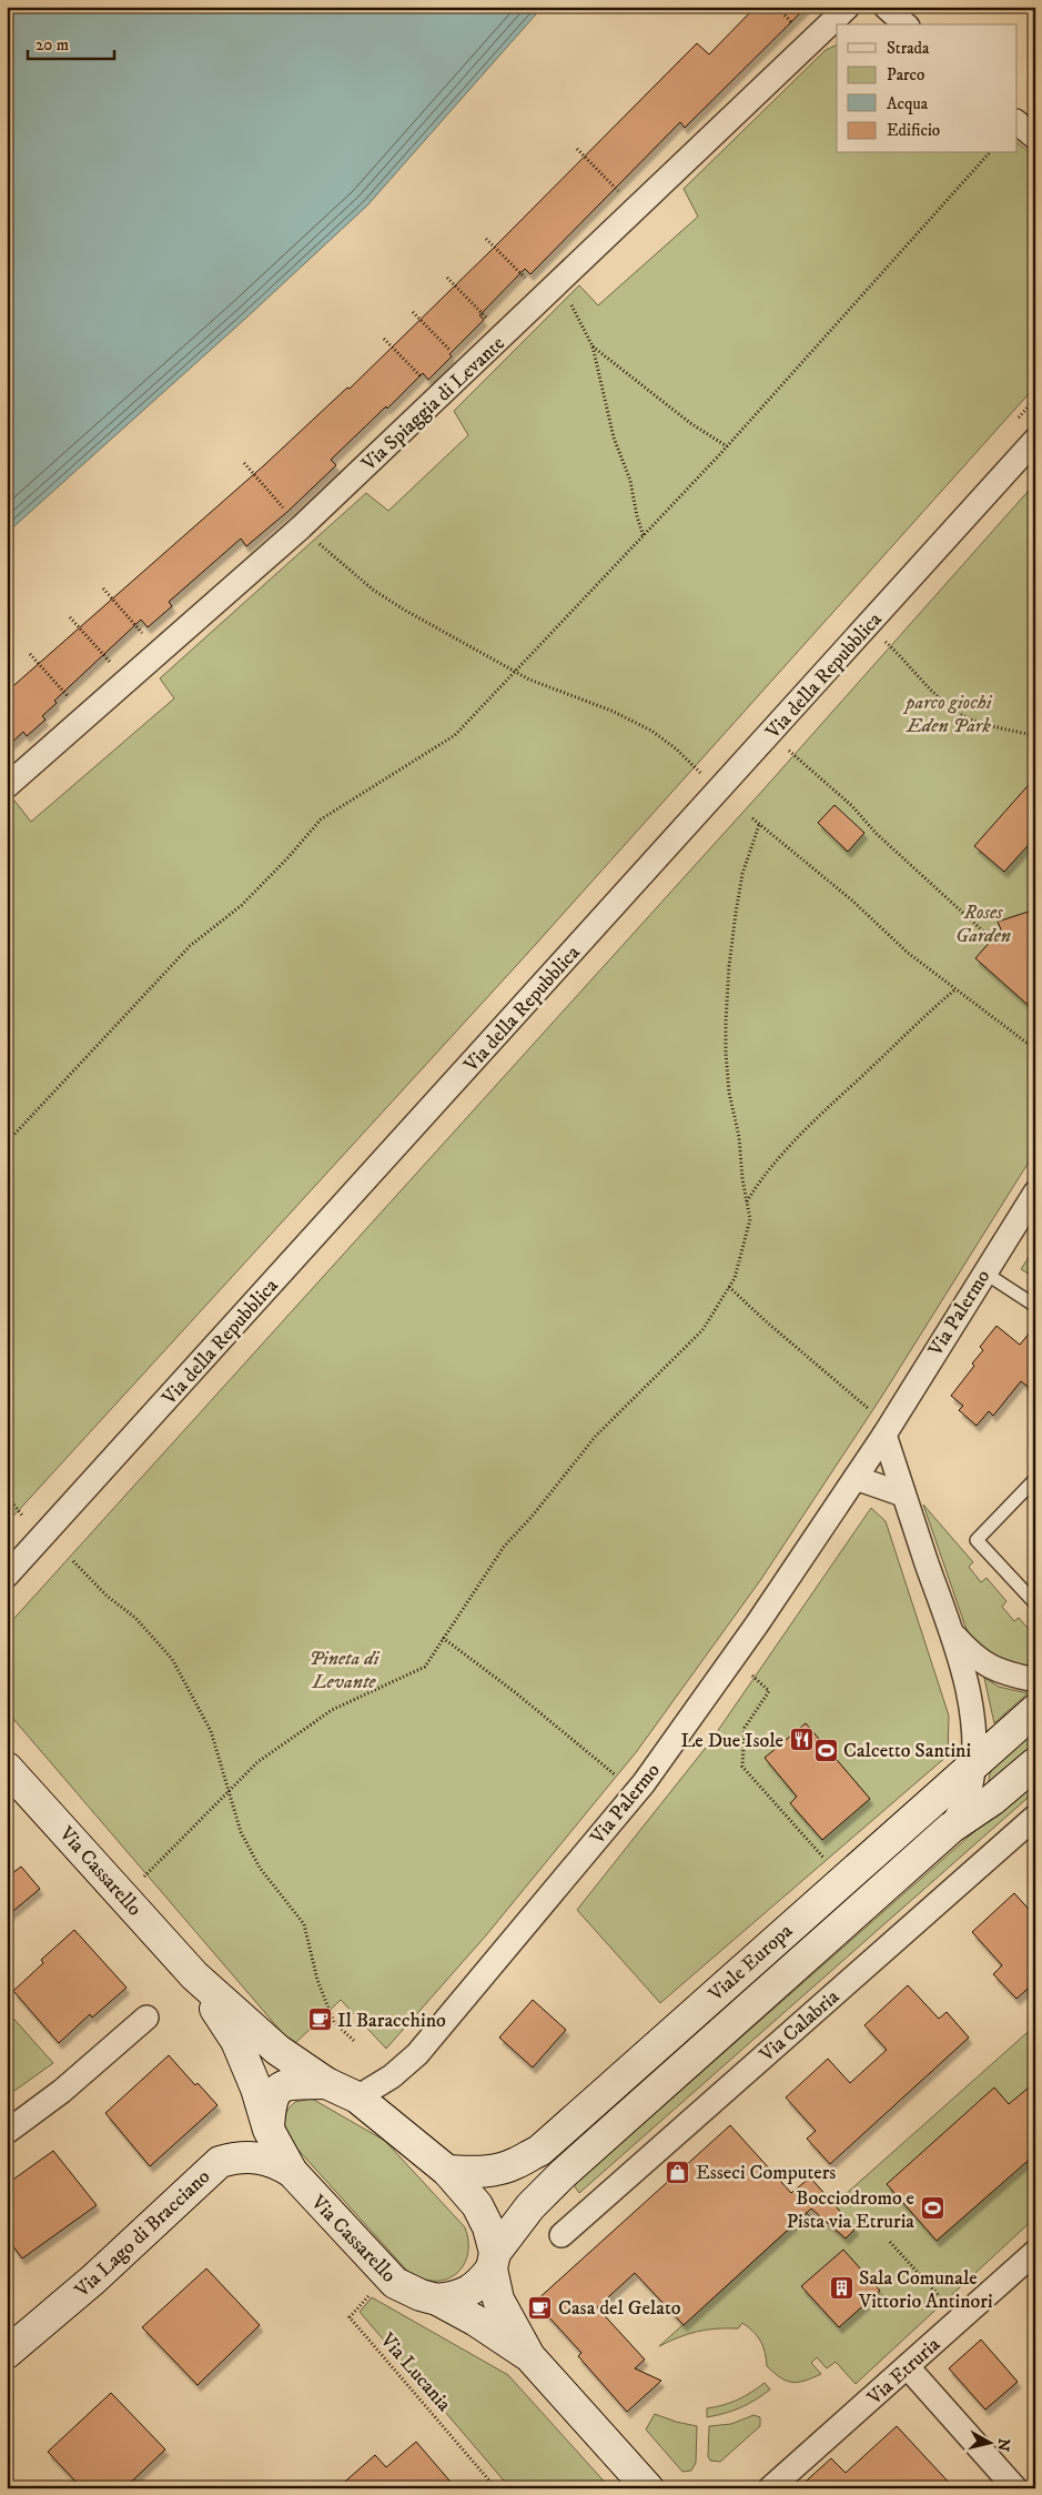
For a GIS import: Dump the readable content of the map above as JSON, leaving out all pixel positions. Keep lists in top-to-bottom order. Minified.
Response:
{"streets":{"main road":["Via Cassarello","Viale Europa","Via Lago di Bracciano"],"street":["Via Spiaggia di Levante","Via della Repubblica","Via Palermo","Via Calabria","Via Etruria"],"path":["Via Lucania"]},"crossings":[["Via Palermo","Via Cassarello"],["Via Cassarello","Viale Europa"],["Via Cassarello","Via Lago di Bracciano"],["Via Cassarello","Via Lucania"]],"parks":["parco giochi Eden Park","Roses Garden","Pineta di Levante"],"places":{"restaurant":["Le Due Isole"],"sports":["Calcetto Santini","Bocciodromo e Pista via Etruria"],"cafe":["Il Baracchino","Casa del Gelato"],"shop":["Esseci Computers"],"building":["Sala Comunale Vittorio Antinori"]},"legend":["Strada","Parco","Acqua","Edificio"],"scale_bar":"20 m","north":"right"}
